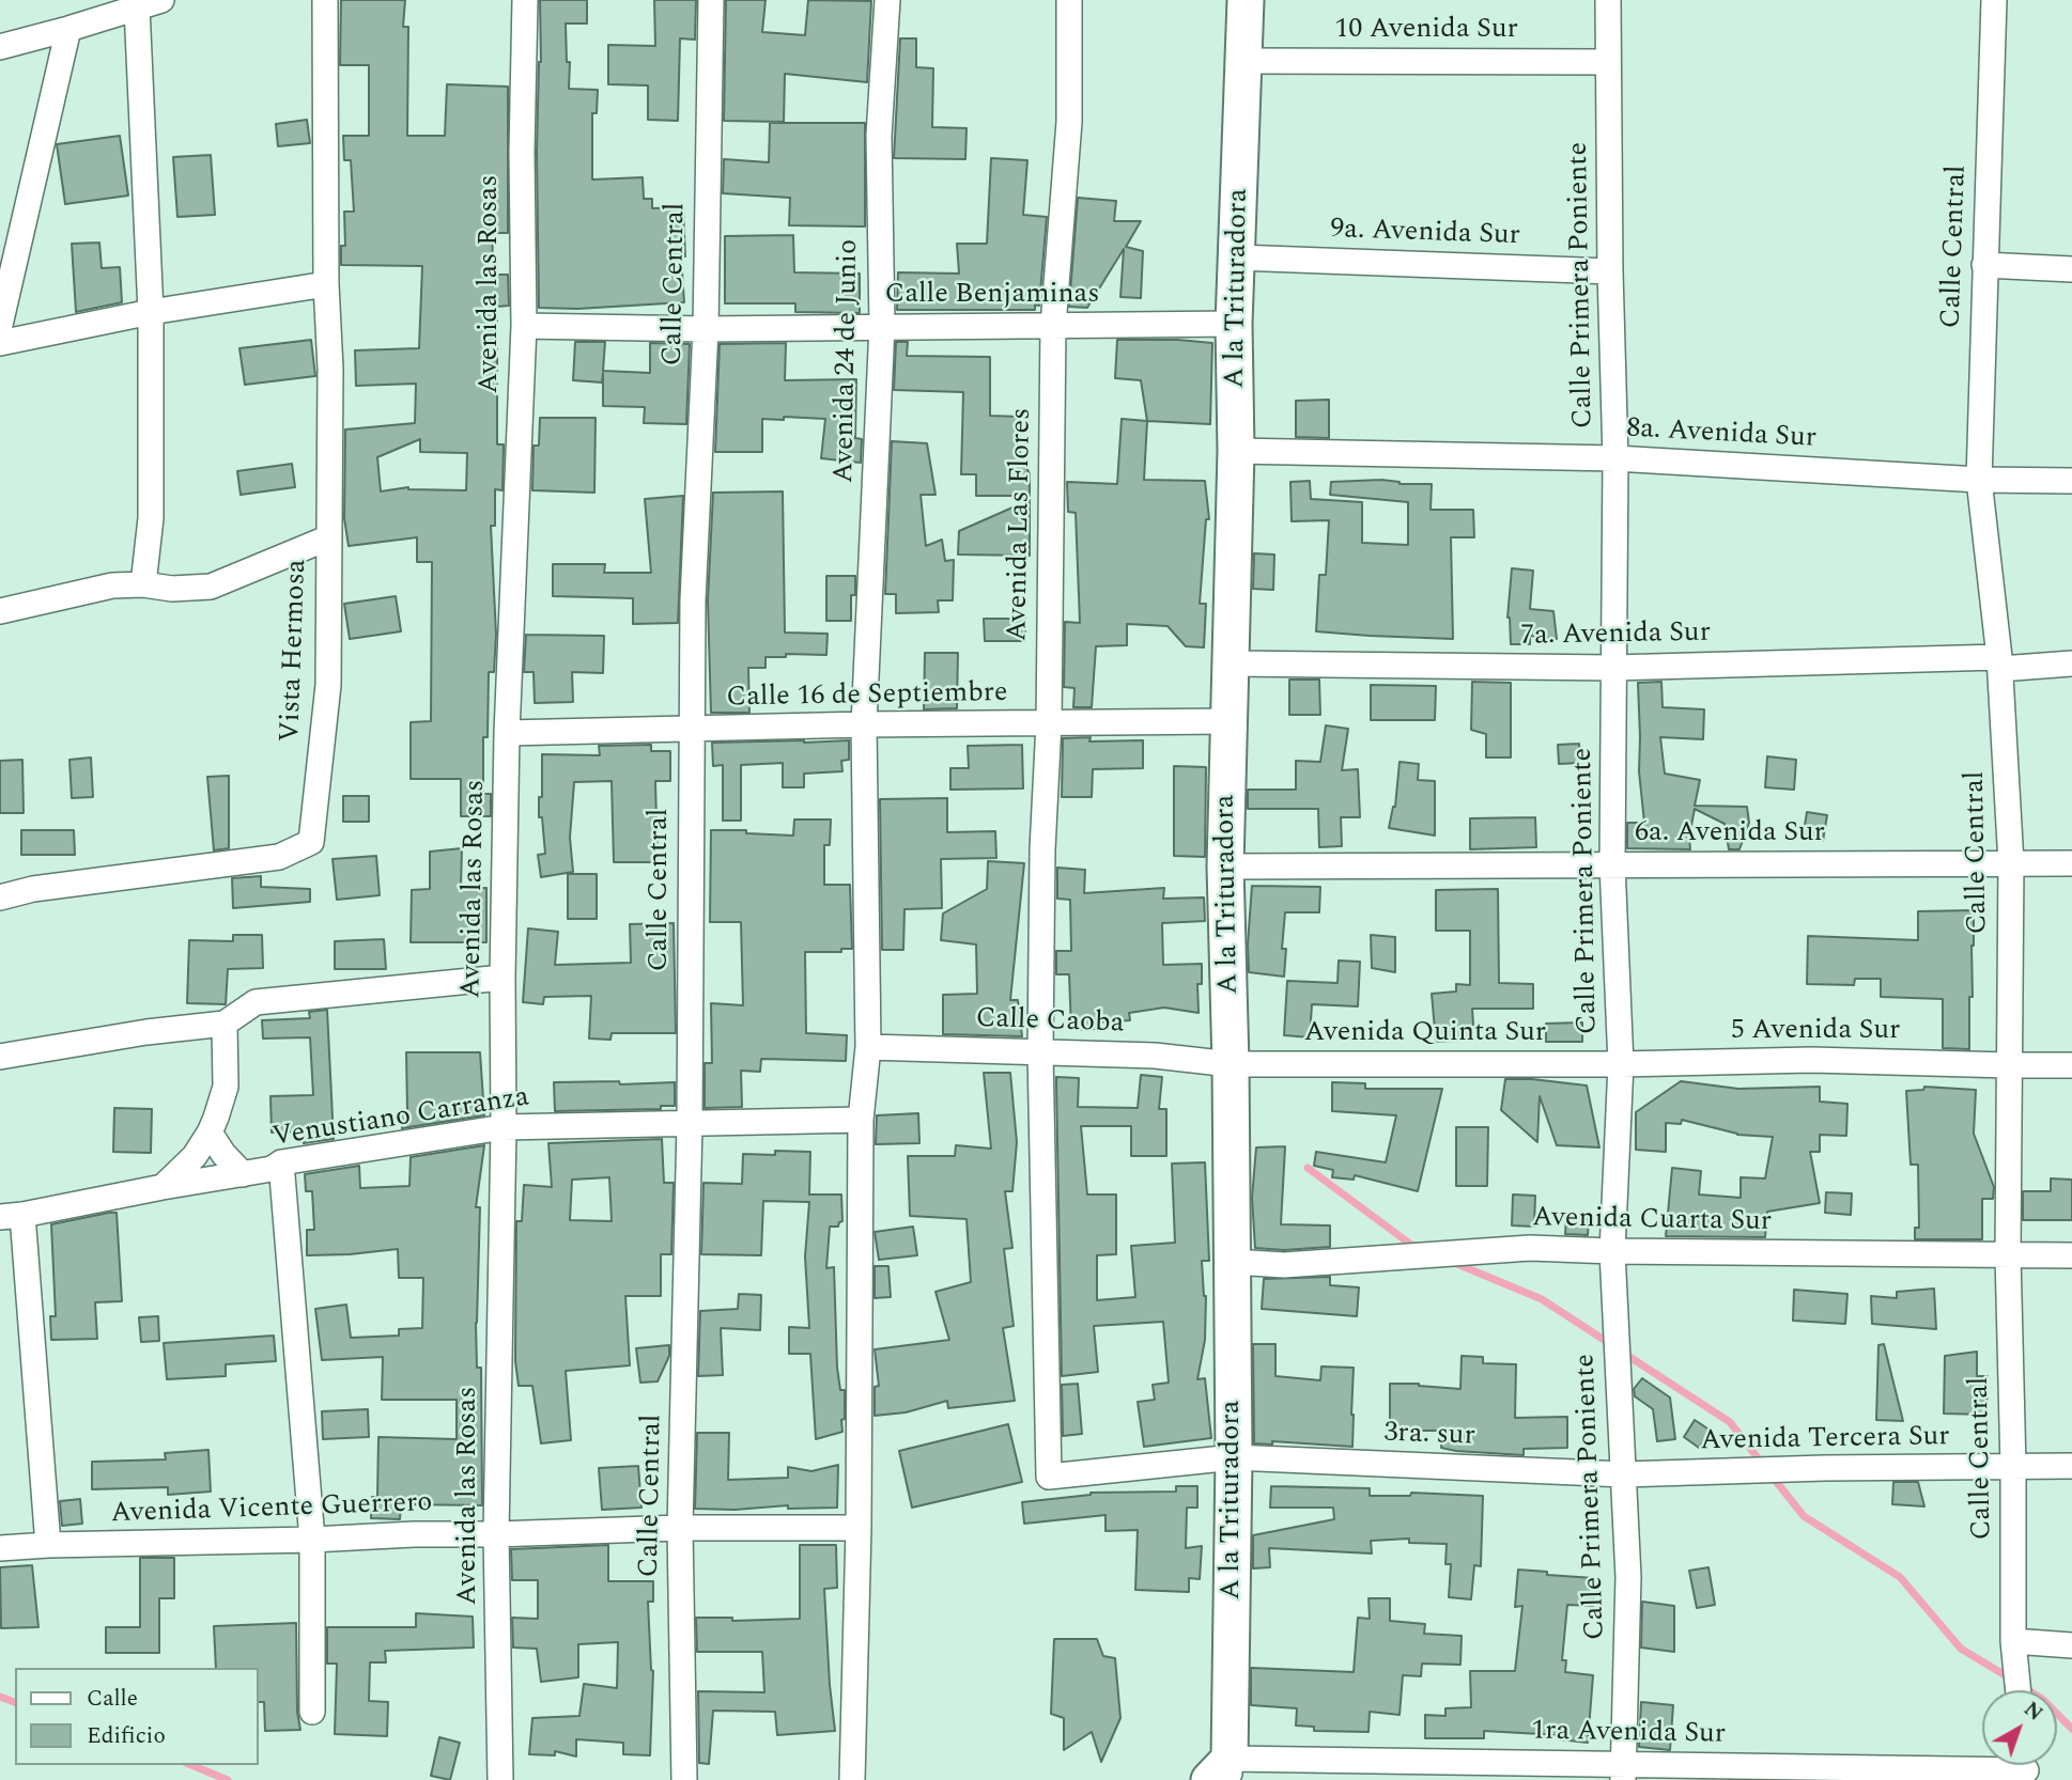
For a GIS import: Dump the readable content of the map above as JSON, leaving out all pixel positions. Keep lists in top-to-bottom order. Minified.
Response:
{"streets":{"street":["10 Avenida Sur","9a. Avenida Sur","Calle Central","Avenida las Rosas","Calle Primera Poniente","A la Trituradora","Calle Benjaminas","Avenida 24 de Junio","8a. Avenida Sur","Avenida Las Flores","7a. Avenida Sur","Vista Hermosa","Calle 16 de Septiembre","6a. Avenida Sur","Calle Caoba","5 Avenida Sur","Avenida Quinta Sur","Venustiano Carranza","Avenida Cuarta Sur","3ra. sur","Avenida Tercera Sur","Avenida Vicente Guerrero","1ra Avenida Sur"]},"crossings":[["10 Avenida Sur","Calle Primera Poniente"],["10 Avenida Sur","A la Trituradora"],["9a. Avenida Sur","Calle Primera Poniente"],["9a. Avenida Sur","A la Trituradora"],["Calle Central","Calle Benjaminas"],["Calle Central","8a. Avenida Sur"],["Calle Central","7a. Avenida Sur"],["Calle Central","Calle 16 de Septiembre"],["Calle Central","6a. Avenida Sur"],["Calle Central","5 Avenida Sur"],["Calle Central","Venustiano Carranza"],["Calle Central","Avenida Cuarta Sur"],["Calle Central","Avenida Tercera Sur"],["Calle Central","Avenida Vicente Guerrero"],["Avenida las Rosas","Calle Benjaminas"],["Avenida las Rosas","Calle 16 de Septiembre"],["Avenida las Rosas","Venustiano Carranza"],["Avenida las Rosas","Avenida Vicente Guerrero"],["Calle Primera Poniente","8a. Avenida Sur"],["Calle Primera Poniente","7a. Avenida Sur"],["Calle Primera Poniente","6a. Avenida Sur"],["Calle Primera Poniente","5 Avenida Sur"],["Calle Primera Poniente","Avenida Quinta Sur"],["Calle Primera Poniente","Avenida Cuarta Sur"],["Calle Primera Poniente","3ra. sur"],["Calle Primera Poniente","Avenida Tercera Sur"],["Calle Primera Poniente","1ra Avenida Sur"],["A la Trituradora","Calle Benjaminas"],["A la Trituradora","8a. Avenida Sur"],["A la Trituradora","7a. Avenida Sur"],["A la Trituradora","Calle 16 de Septiembre"],["A la Trituradora","6a. Avenida Sur"],["A la Trituradora","Calle Caoba"],["A la Trituradora","Avenida Quinta Sur"],["A la Trituradora","Avenida Cuarta Sur"],["A la Trituradora","3ra. sur"],["A la Trituradora","1ra Avenida Sur"],["Calle Benjaminas","Avenida 24 de Junio"],["Calle Benjaminas","Avenida Las Flores"],["Avenida 24 de Junio","Calle 16 de Septiembre"],["Avenida 24 de Junio","Calle Caoba"],["Avenida 24 de Junio","Venustiano Carranza"],["Avenida 24 de Junio","Avenida Vicente Guerrero"],["Avenida Las Flores","Calle 16 de Septiembre"],["Avenida Las Flores","Calle Caoba"],["Avenida Las Flores","3ra. sur"],["Calle Caoba","Avenida Quinta Sur"],["5 Avenida Sur","Avenida Quinta Sur"],["3ra. sur","Avenida Tercera Sur"]],"legend":["Calle","Edificio"],"north":"top right"}
